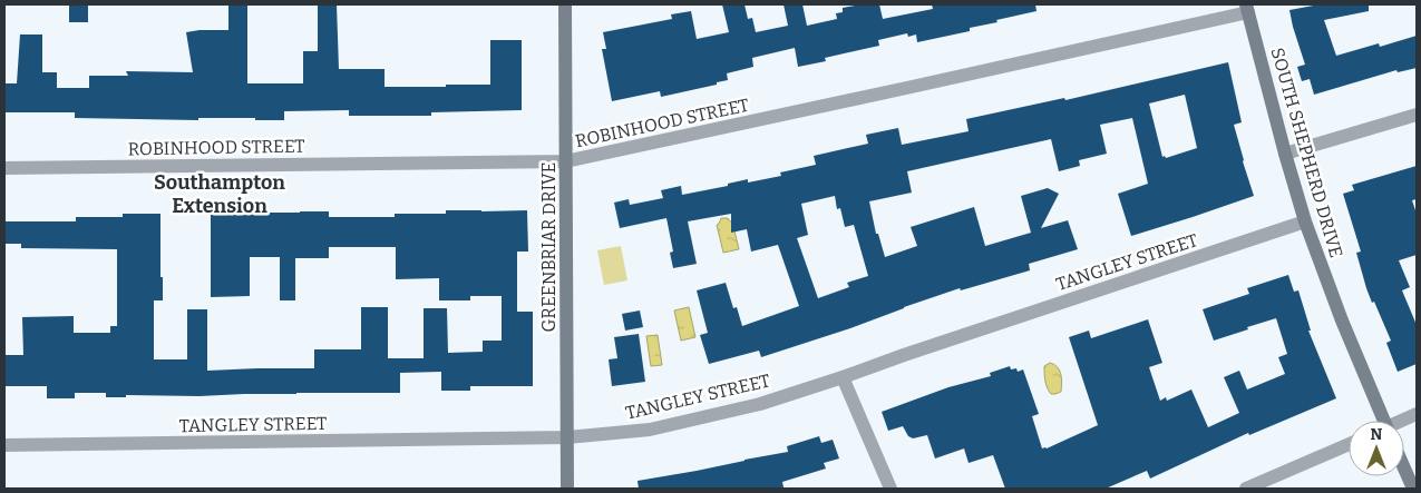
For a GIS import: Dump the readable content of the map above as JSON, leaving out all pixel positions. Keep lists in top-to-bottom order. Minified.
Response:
{"streets":{"main road":["SOUTH SHEPHERD DRIVE","GREENBRIAR DRIVE"],"street":["ROBINHOOD STREET","TANGLEY STREET"]},"crossings":[["ROBINHOOD STREET","SOUTH SHEPHERD DRIVE"],["ROBINHOOD STREET","GREENBRIAR DRIVE"],["SOUTH SHEPHERD DRIVE","TANGLEY STREET"],["GREENBRIAR DRIVE","TANGLEY STREET"]],"districts":["Southampton Extension"],"north":"top"}
